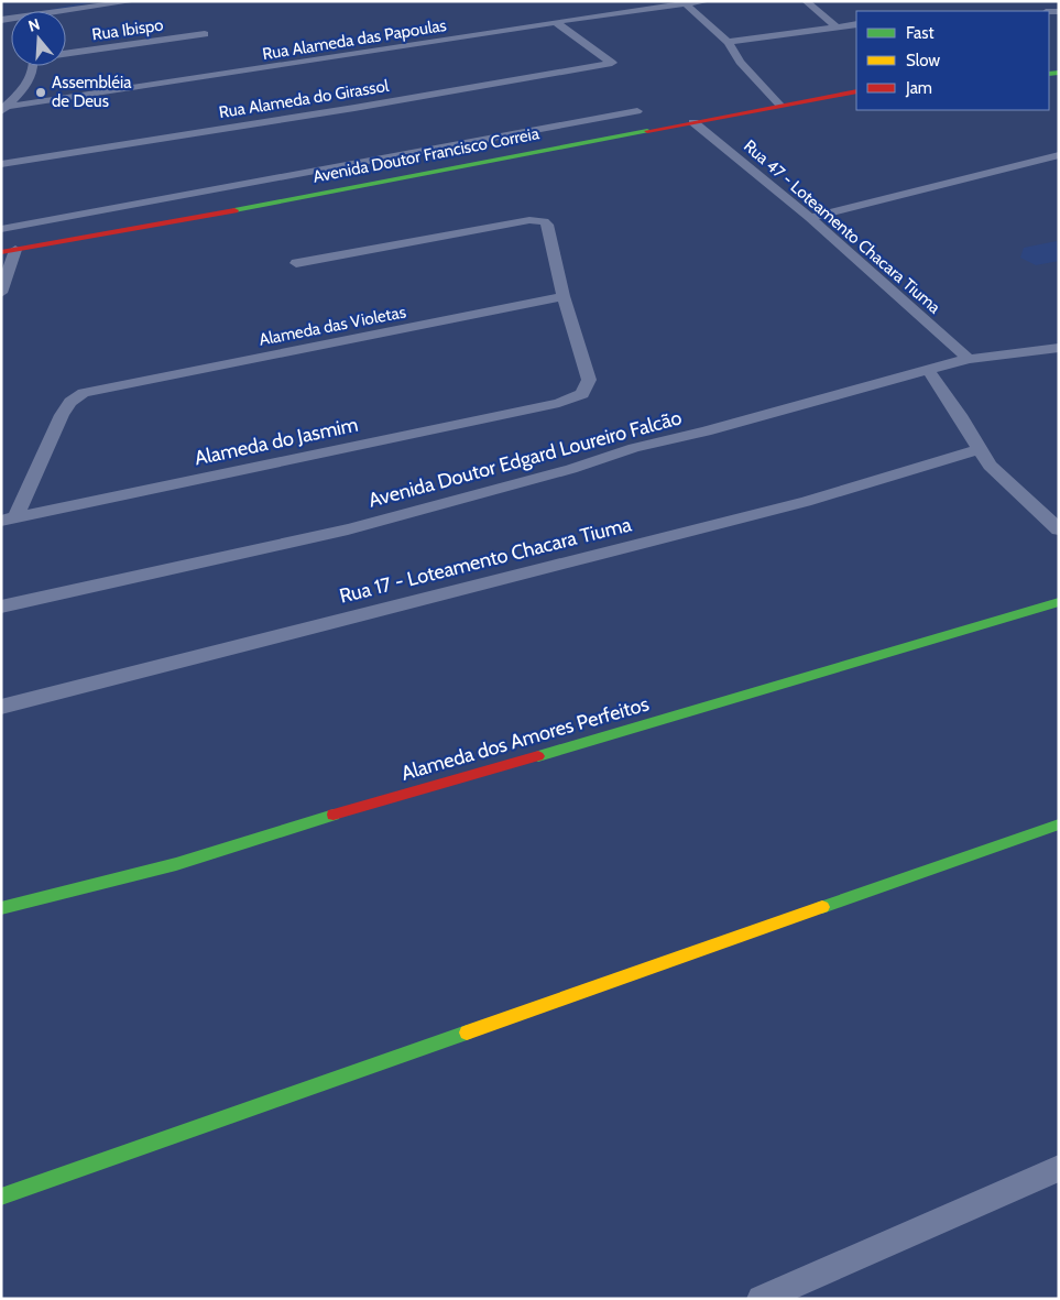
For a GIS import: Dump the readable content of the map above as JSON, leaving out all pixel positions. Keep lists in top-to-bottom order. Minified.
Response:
{"streets":{"street":["Rua Ibispo","Rua Alameda das Papoulas","Rua Alameda do Girassol","Avenida Doutor Francisco Correia","Rua 47 - Loteamento Chacara Tiuma","Alameda das Violetas","Alameda do Jasmim","Avenida Doutor Edgard Loureiro Falcão","Rua 17 - Loteamento Chacara Tiuma","Alameda dos Amores Perfeitos"]},"crossings":[["Rua Alameda das Papoulas","Rua Alameda do Girassol"],["Avenida Doutor Francisco Correia","Rua 47 - Loteamento Chacara Tiuma"],["Rua 47 - Loteamento Chacara Tiuma","Avenida Doutor Edgard Loureiro Falcão"],["Alameda das Violetas","Alameda do Jasmim"]],"places":["Assembléia de Deus"],"legend":["Fast","Slow","Jam"],"north":"top"}
